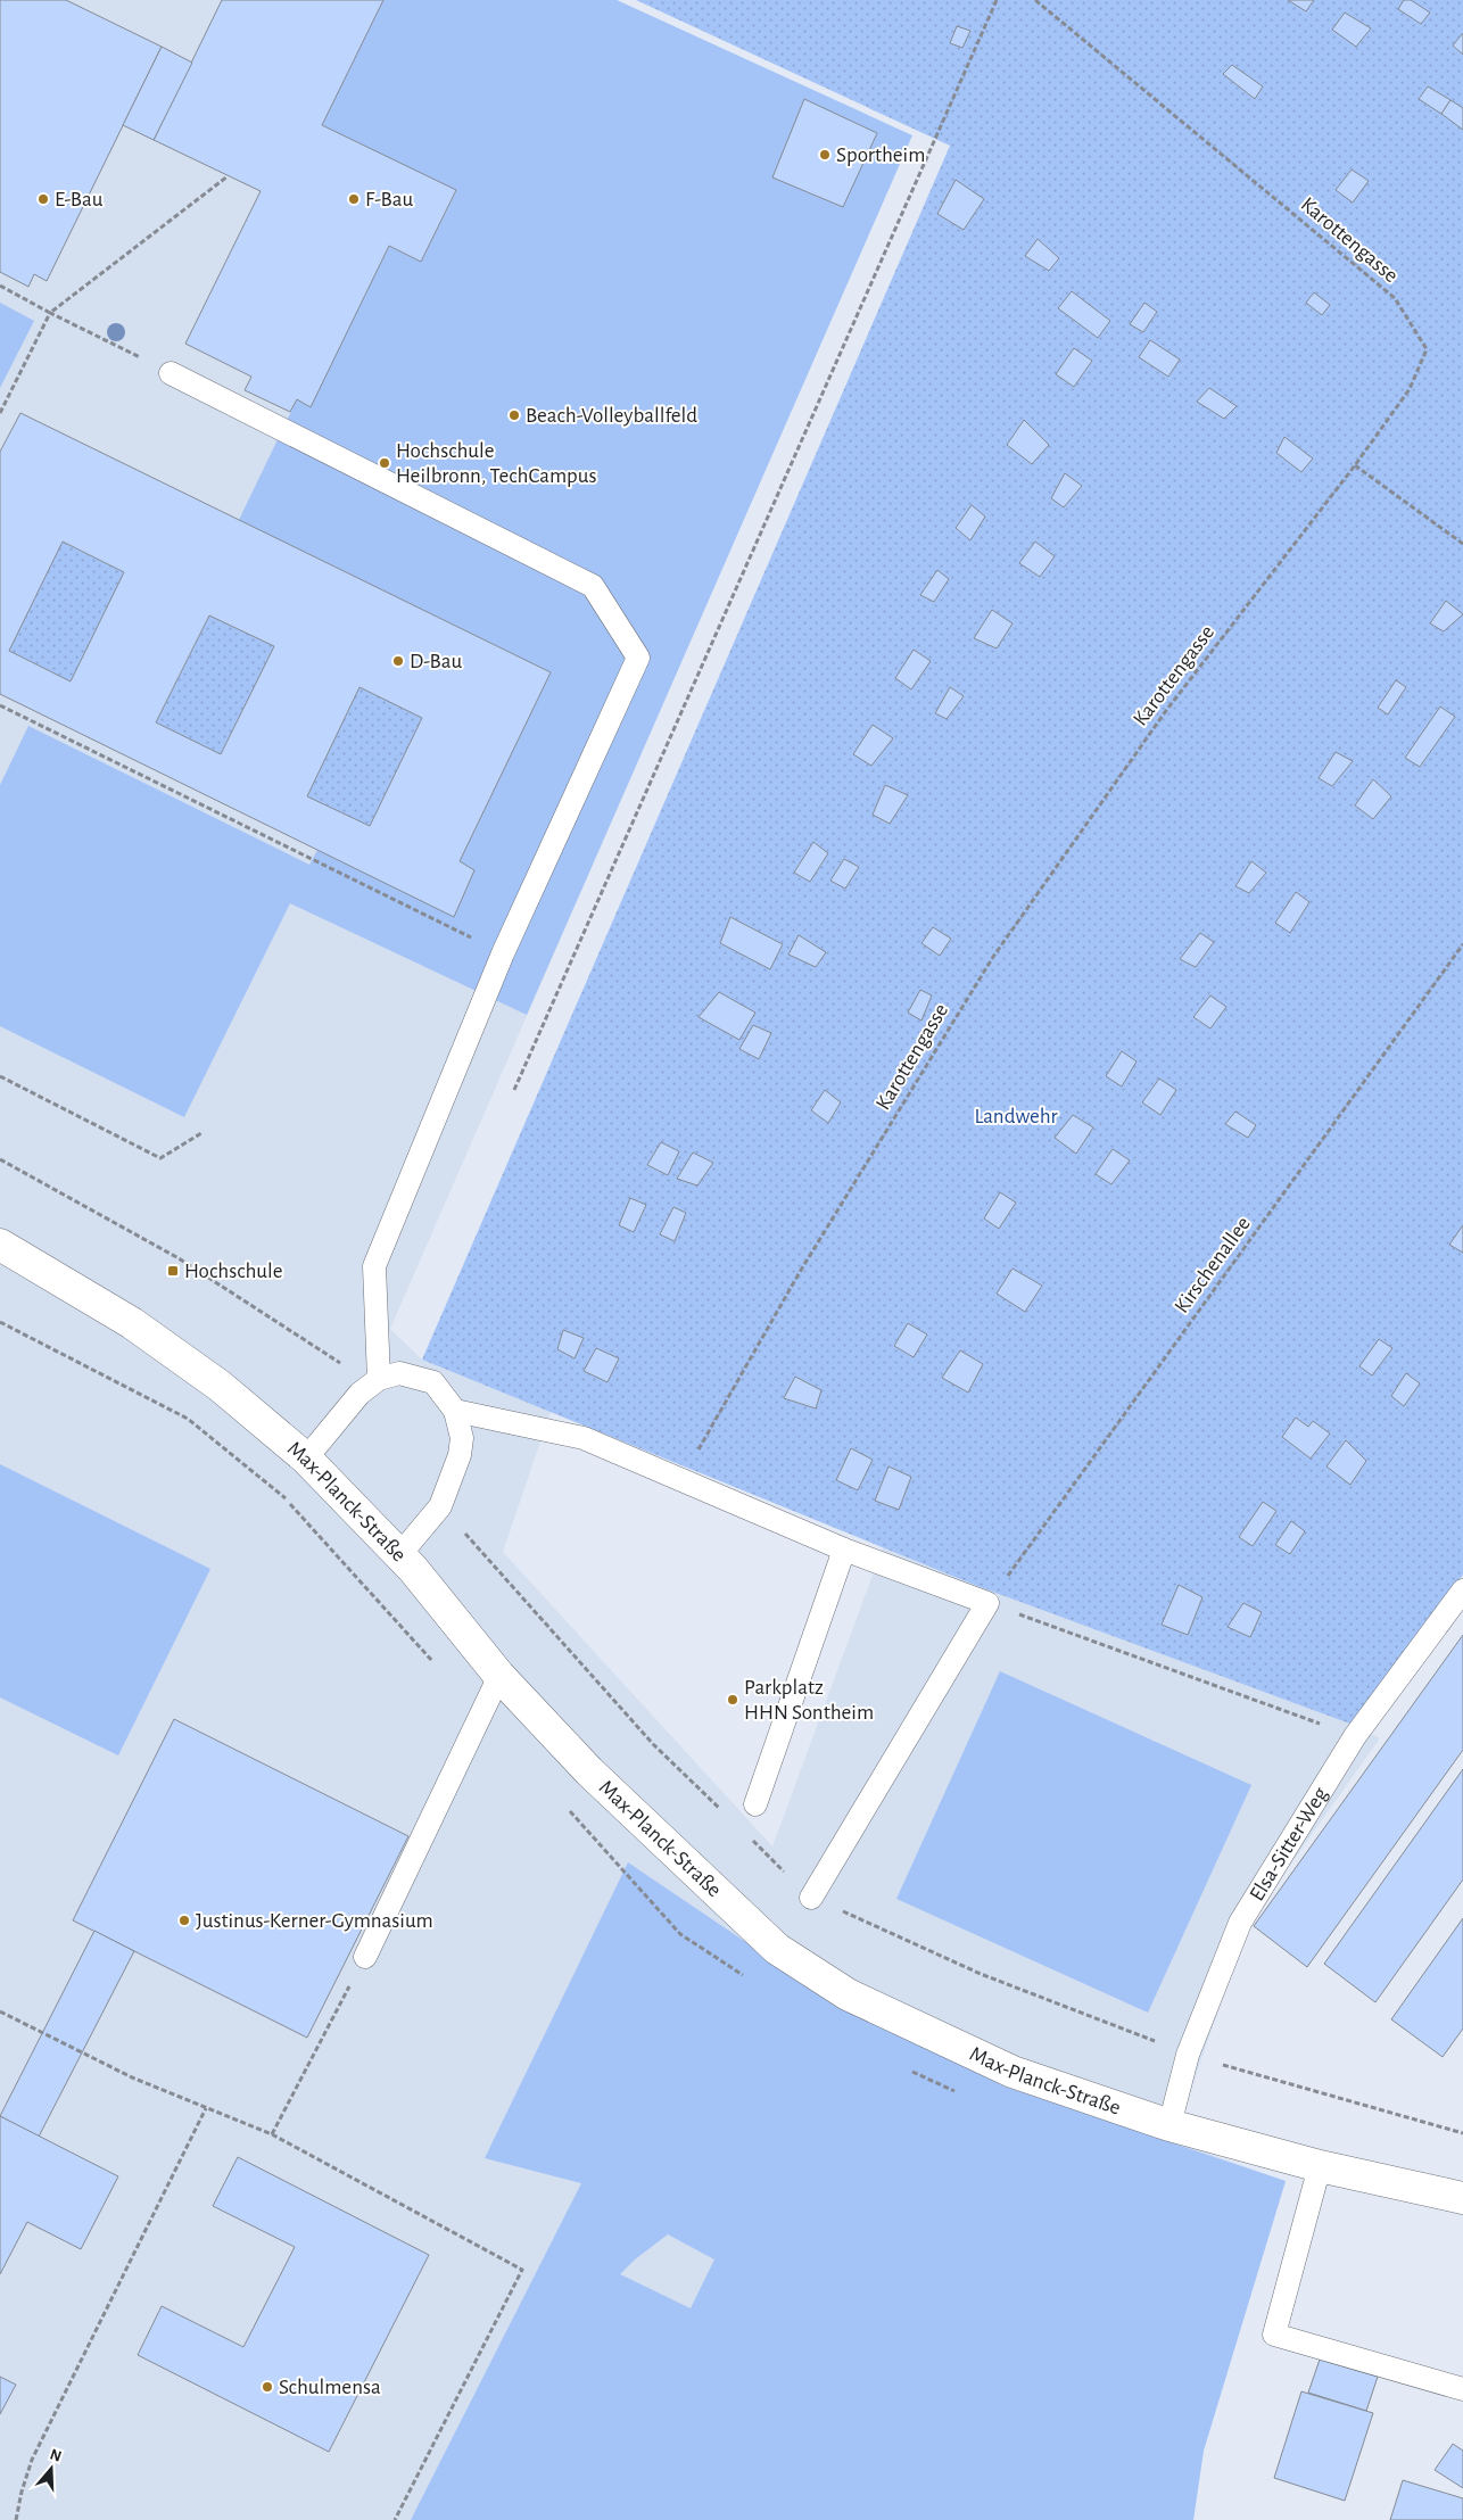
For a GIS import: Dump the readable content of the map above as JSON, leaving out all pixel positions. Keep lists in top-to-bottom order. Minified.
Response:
{"streets":{"street":["Max-Planck-Straße"],"lane":["Elsa-Sitter-Weg"],"path":["Karottengasse","Kirschenallee"]},"crossings":[["Max-Planck-Straße","Elsa-Sitter-Weg"]],"parks":["Landwehr"],"places":{"other":["Sportheim","E-Bau","F-Bau","Beach-Volleyballfeld","Hochschule Heilbronn, TechCampus","D-Bau","Parkplatz HHN Sontheim","Justinus-Kerner-Gymnasium","Schulmensa"],"transit":["Hochschule"]},"north":"top"}
